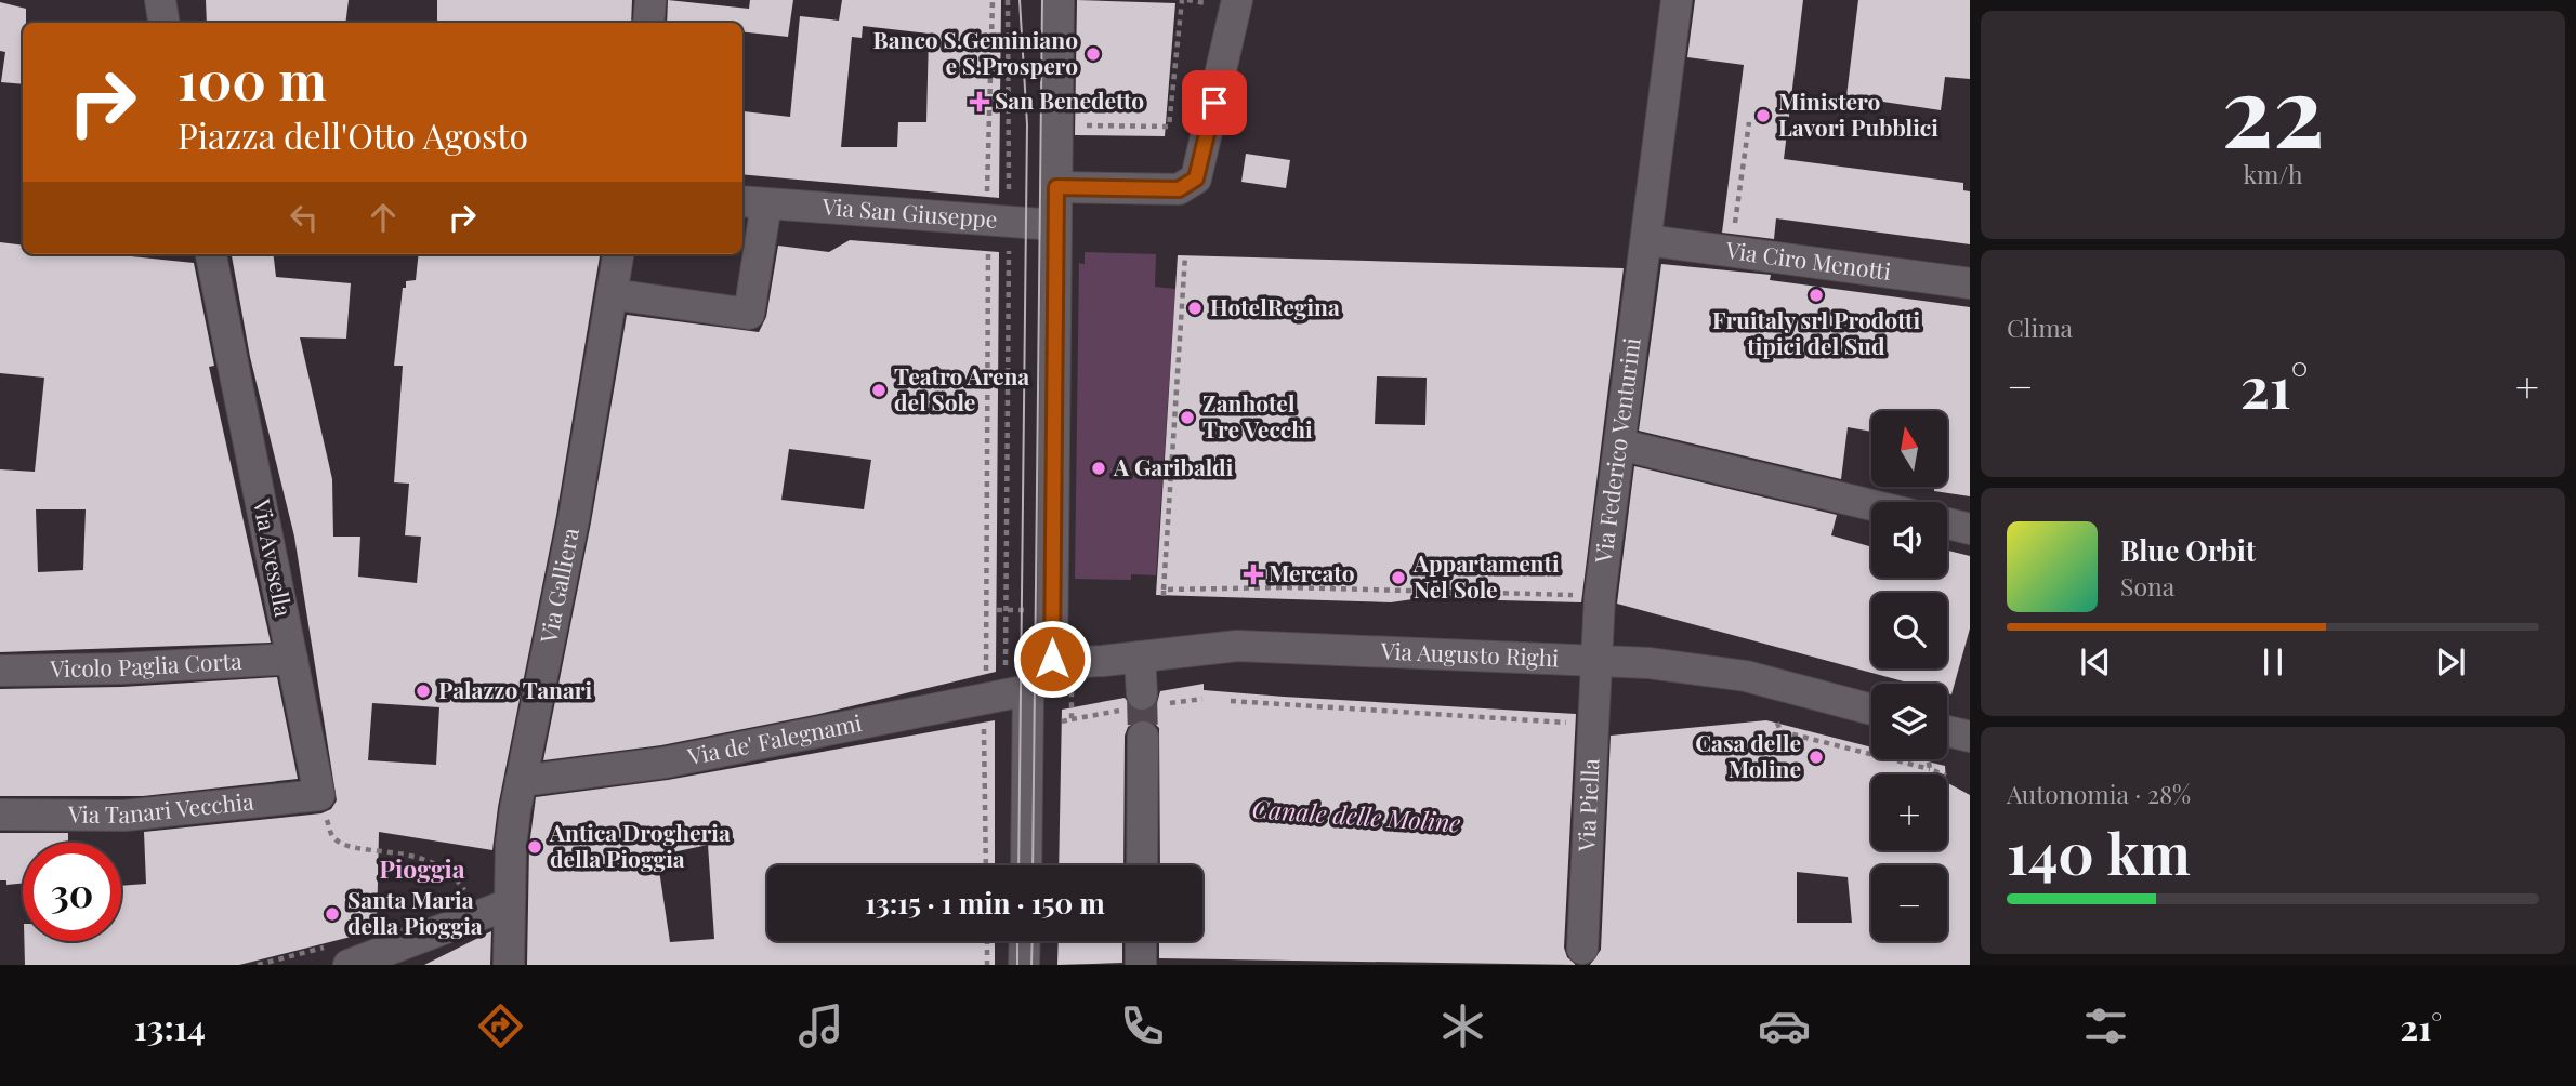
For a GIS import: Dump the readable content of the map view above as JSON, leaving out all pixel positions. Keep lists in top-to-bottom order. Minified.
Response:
{"streets":{"street":["Via San Giuseppe","Via Ciro Menotti","Via Federico Venturini","Via Avesella","Via Galliera","Via Augusto Righi","Vicolo Paglia Corta","Via de' Falegnami","Via Piella","Via Tanari Vecchia"]},"crossings":[["Via San Giuseppe","Via Galliera"],["Via Ciro Menotti","Via Federico Venturini"],["Via Federico Venturini","Via Augusto Righi"],["Via Federico Venturini","Via Piella"],["Via Avesella","Vicolo Paglia Corta"],["Via Avesella","Via Tanari Vecchia"],["Via Galliera","Via de' Falegnami"],["Via Augusto Righi","Via Piella"]],"districts":["Pioggia"],"water":["Canale delle Moline"],"places":{"other":["Banco S.Geminiano e S.Prospero","Ministero Lavori Pubblici","Fruitaly srl Prodotti tipici del Sud","HotelRegina","Teatro Arena del Sole","Zanhotel Tre Vecchi","A Garibaldi","Appartamenti Nel Sole","Palazzo Tanari","Casa delle Moline","Antica Drogheria della Pioggia","Santa Maria della Pioggia"],"health":["San Benedetto","Mercato"]},"north":"top","page":{"tile":[["22","km/h"],"Clima",["Autonomia · 28%","140 km"]],"turn":["100 m","Piazza dell'Otto Agosto"],"heat":["−","21°","+"],"map_buttons":["+","−"],"song":["Blue Orbit","Sona"],"limit":"30","trip":"13:15 · 1 min · 150 m","tabs":["13:14","21°"]}}
